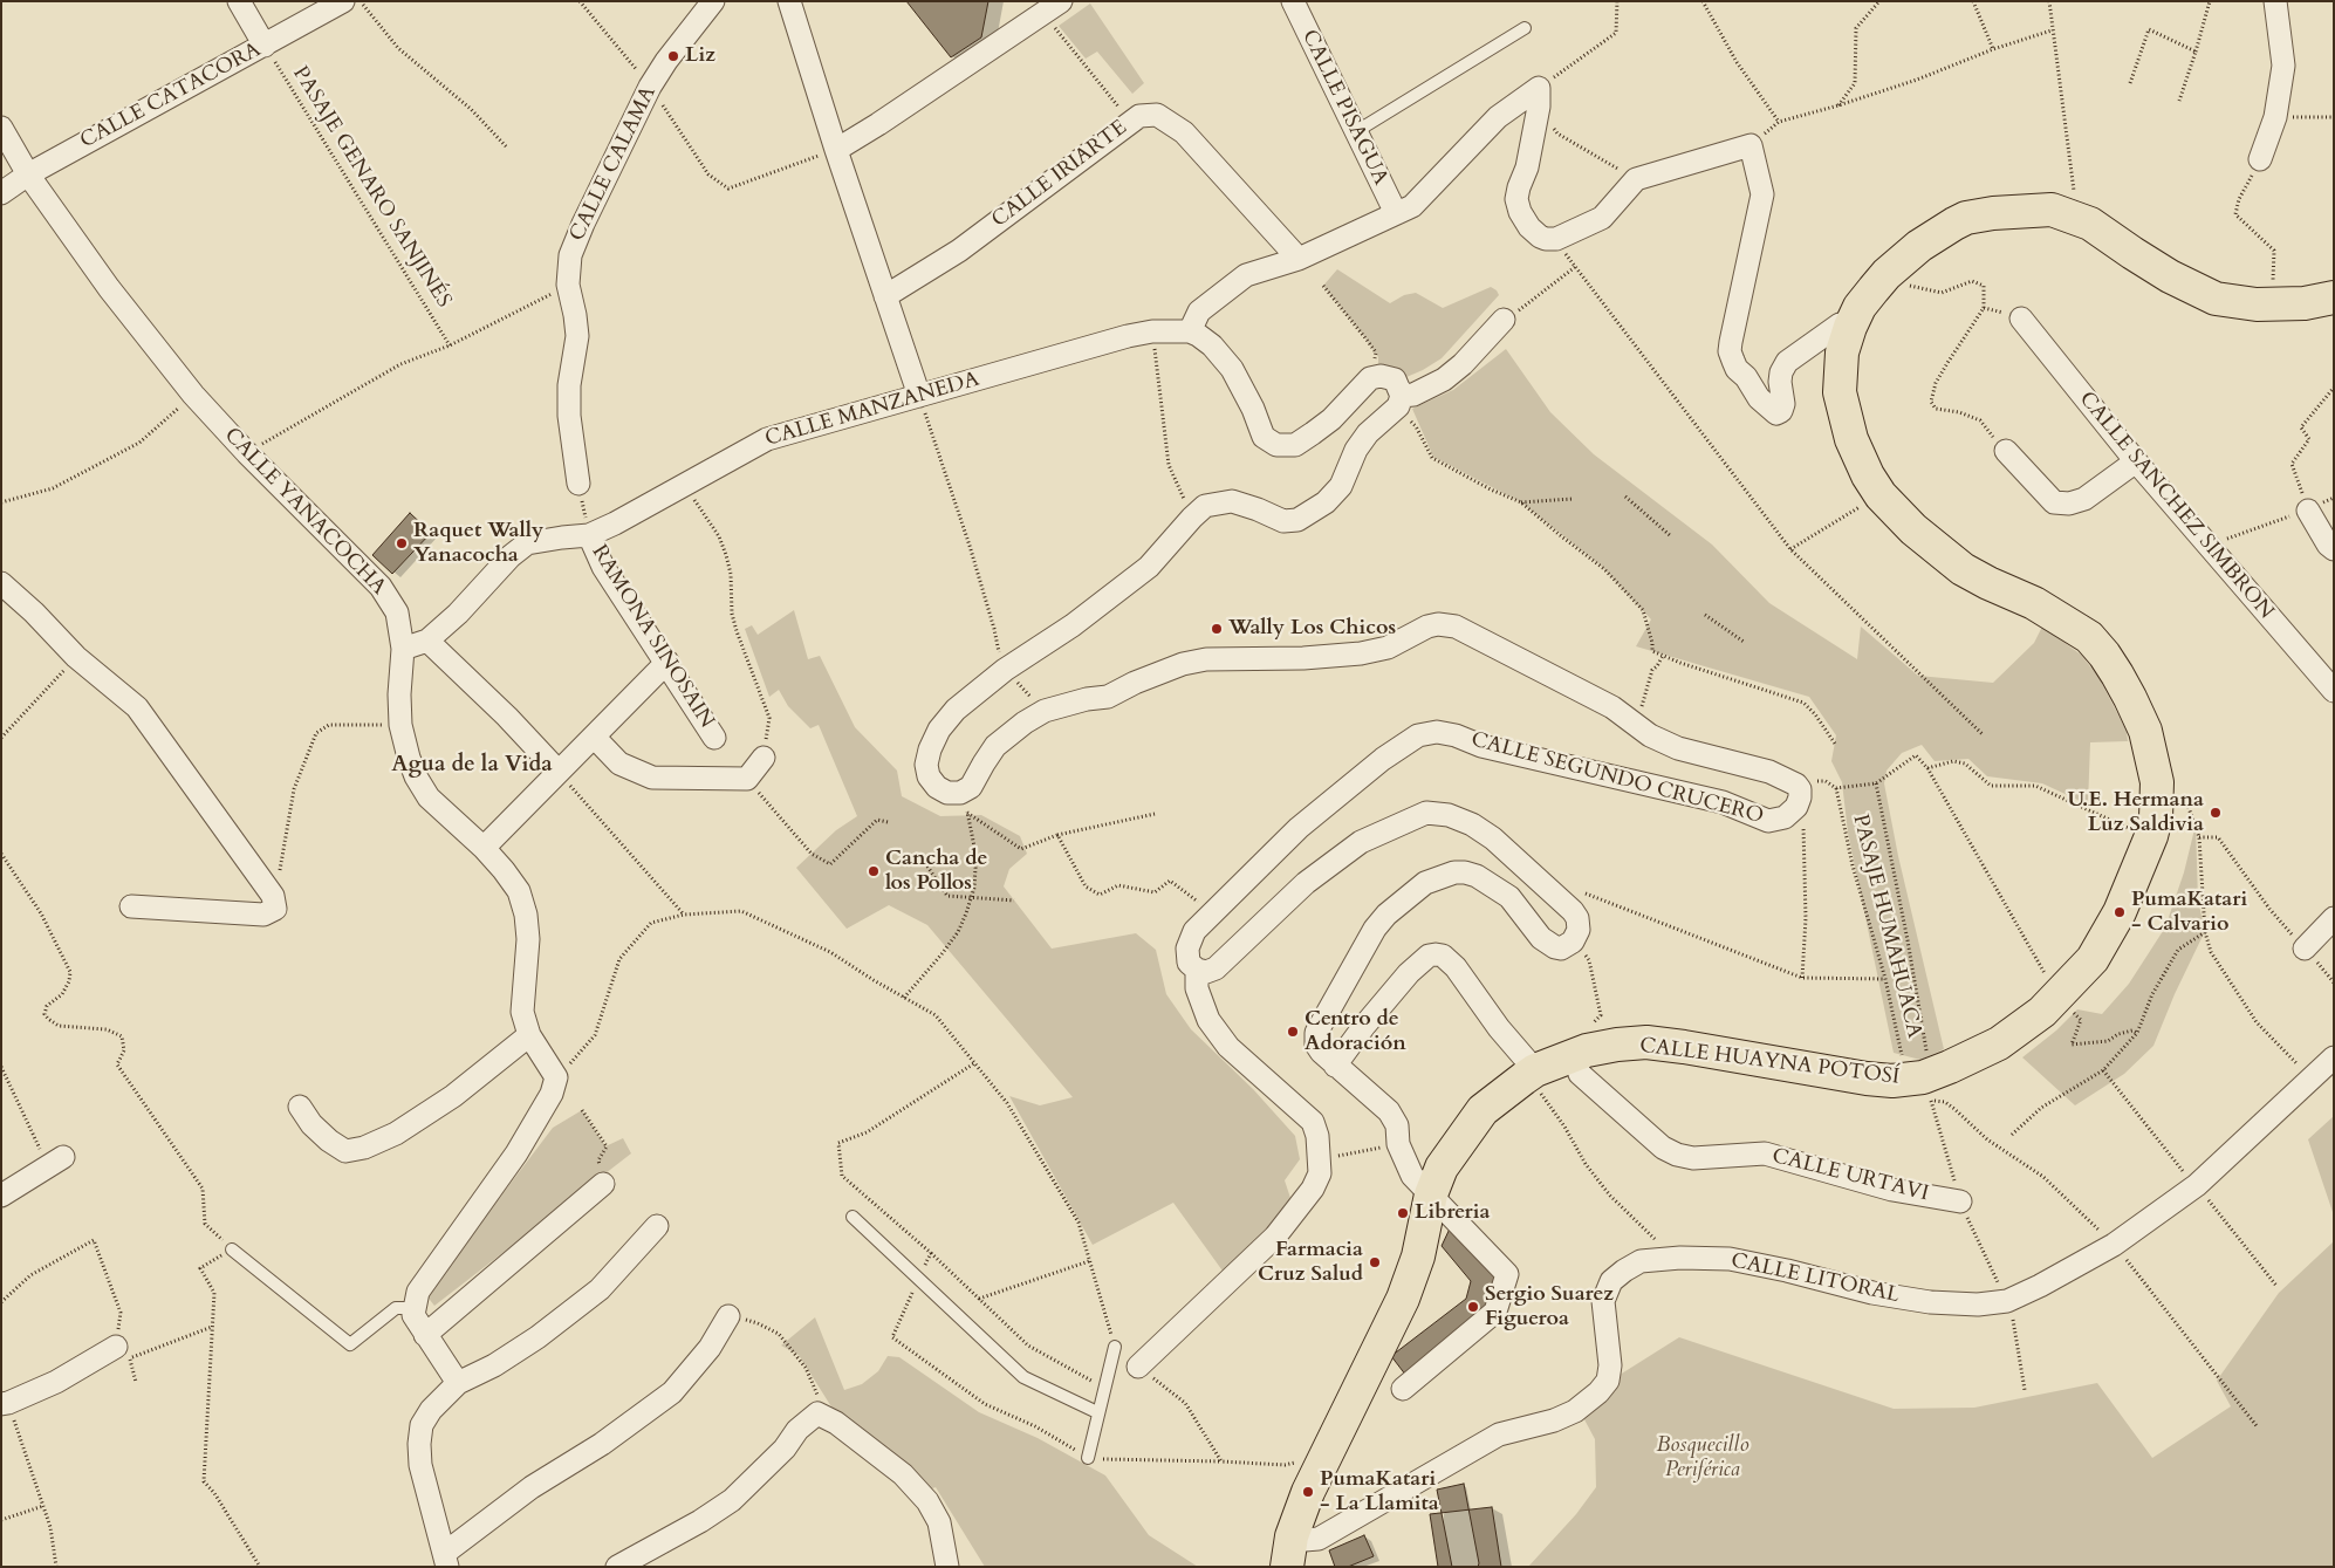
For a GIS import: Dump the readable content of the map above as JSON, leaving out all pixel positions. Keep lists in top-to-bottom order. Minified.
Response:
{"streets":{"highway":["CALLE HUAYNA POTOSÍ"],"street":["CALLE CATACORA","CALLE PISAGUA","CALLE CALAMA","CALLE IRIARTE","CALLE MANZANEDA","CALLE SANCHEZ SIMBRON","CALLE YANACOCHA","RAMONA SINOSAIN","CALLE SEGUNDO CRUCERO","CALLE URTAVI","CALLE LITORAL"],"path":["PASAJE GENARO SANJINÉS","PASAJE HUMAHUACA"]},"crossings":[["CALLE CATACORA","PASAJE GENARO SANJINÉS"],["CALLE CATACORA","CALLE YANACOCHA"],["CALLE MANZANEDA","CALLE YANACOCHA"],["CALLE MANZANEDA","RAMONA SINOSAIN"],["CALLE HUAYNA POTOSÍ","CALLE URTAVI"],["CALLE HUAYNA POTOSÍ","CALLE LITORAL"]],"districts":["Agua de la Vida"],"parks":["Bosquecillo Periférica"],"places":["Liz","Raquet Wally Yanacocha","Wally Los Chicos","U.E. Hermana Luz Saldivia","Cancha de los Pollos","PumaKatari - Calvario","Centro de Adoración","Libreria","Farmacia Cruz Salud","Sergio Suarez Figueroa","PumaKatari - La Llamita"]}
